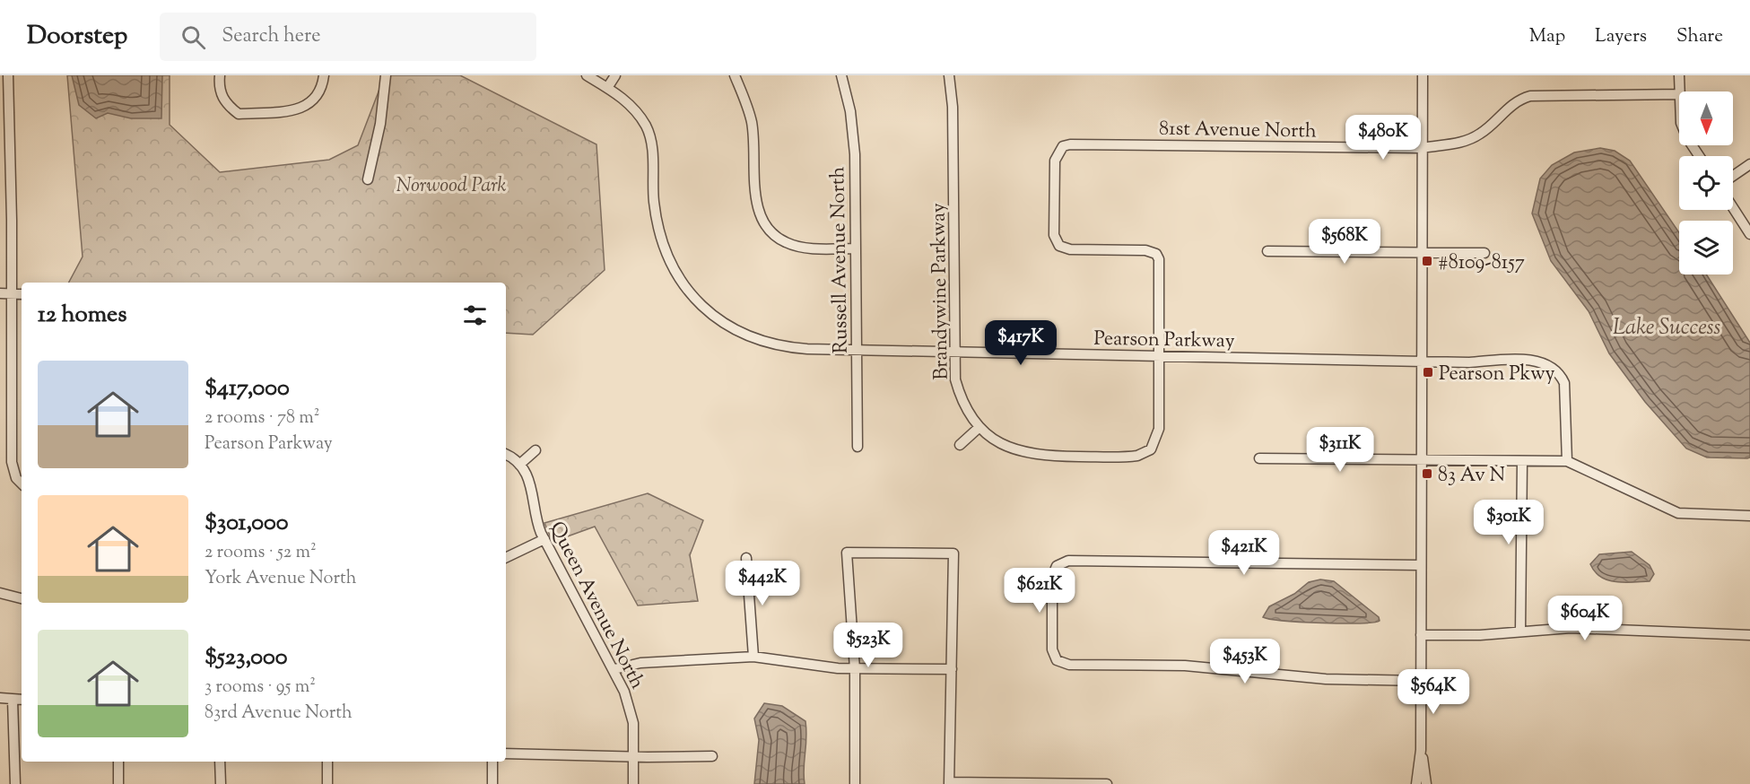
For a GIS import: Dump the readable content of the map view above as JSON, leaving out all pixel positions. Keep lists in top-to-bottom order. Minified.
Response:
{"streets":{"street":["81st Avenue North","Russell Avenue North","Brandywine Parkway","Pearson Parkway","Queen Avenue North"]},"crossings":[["81st Avenue North","Brandywine Parkway"],["81st Avenue North","Pearson Parkway"],["Russell Avenue North","Pearson Parkway"],["Brandywine Parkway","Pearson Parkway"]],"water":["Lake Success"],"parks":["Norwood Park"],"places":{"transit":["#8109-8157","Pearson Pkwy","83 Av N"]},"north":"bottom","page":{"header":"Doorstep","search":"Search here","nav":["Map","Layers","Share"],"price":["$480K","$568K","$417K","$311K","$301K","$421K","$442K","$621K","$604K","$523K","$453K","$564K"],"heading":"12 homes","list":[{"name":"$417,000","note":"2 rooms · 78 m² · Pearson Parkway"},{"name":"$301,000","note":"2 rooms · 52 m² · York Avenue North"},{"name":"$523,000","note":"3 rooms · 95 m² · 83rd Avenue North"}]}}
